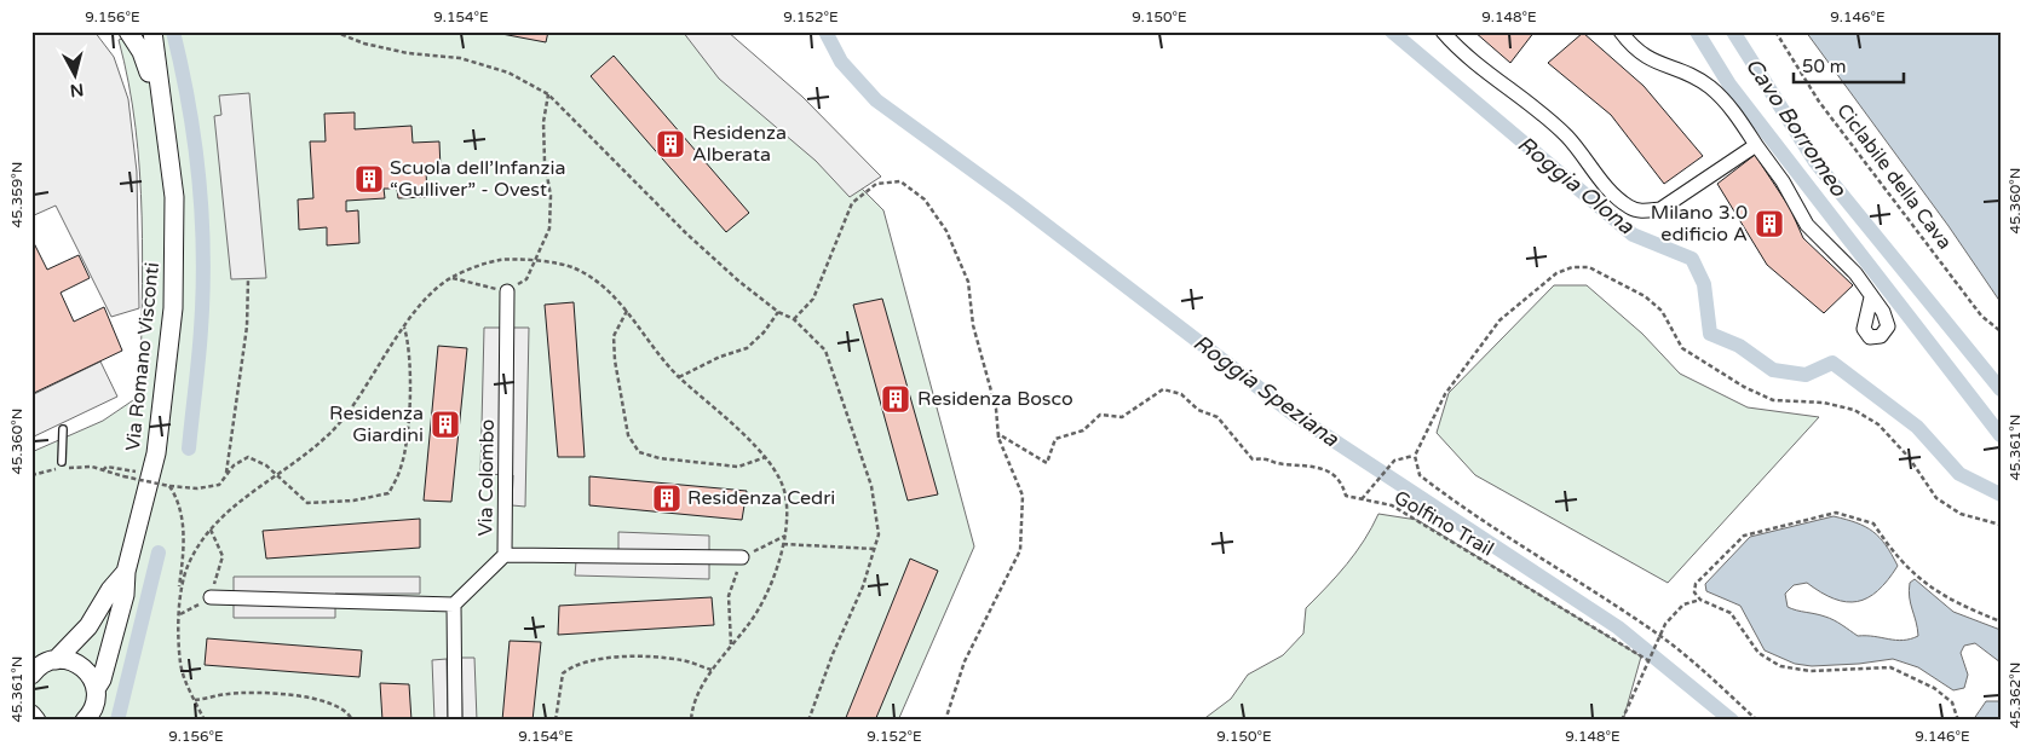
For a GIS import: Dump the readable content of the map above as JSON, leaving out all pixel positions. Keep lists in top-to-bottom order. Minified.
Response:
{"streets":{"street":["Via Romano Visconti","Via Colombo"],"path":["Ciclabile della Cava","Golfino Trail"]},"water":["Cavo Borromeo","Roggia Olona","Roggia Speziana"],"places":{"building":["Residenza Alberata","Scuola dell’Infanzia “Gulliver” - Ovest","Milano 3.0 edificio A","Residenza Bosco","Residenza Giardini","Residenza Cedri"]},"scale_bar":"50 m","north":"bottom","coordinates":["9.156°E","9.154°E","9.152°E","9.150°E","9.148°E","9.146°E","45.359°N","45.360°N","45.361°N","45.362°N"]}
